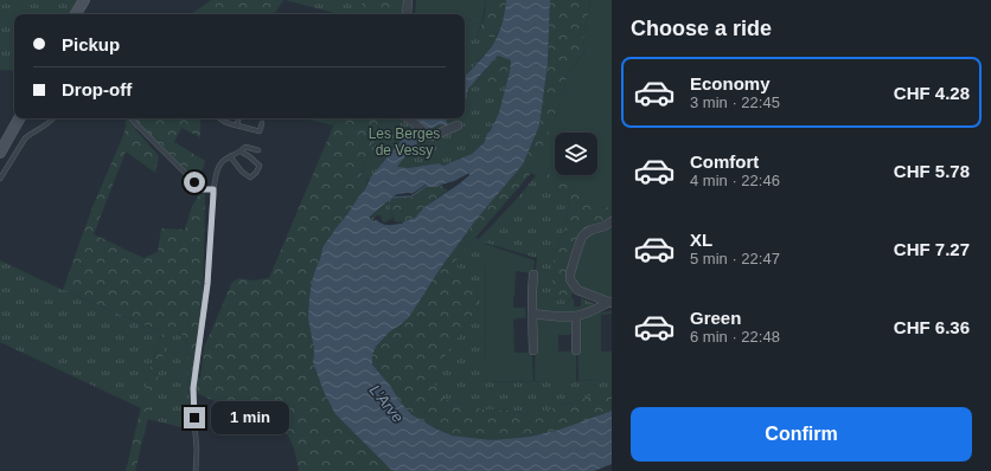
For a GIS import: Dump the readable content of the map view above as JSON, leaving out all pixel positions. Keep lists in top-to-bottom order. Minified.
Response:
{"water":["L'Arve"],"parks":["Les Berges de Vessy"],"page":{"heading":"Choose a ride","banner":["Pickup","Drop-off"],"list":[{"name":"Economy","note":"3 min · 22:45","value":"CHF 4.28"},{"name":"Comfort","note":"4 min · 22:46","value":"CHF 5.78"},{"name":"XL","note":"5 min · 22:47","value":"CHF 7.27"},{"name":"Green","note":"6 min · 22:48","value":"CHF 6.36"}],"buttons":"Confirm","bubble":"1 min"}}
